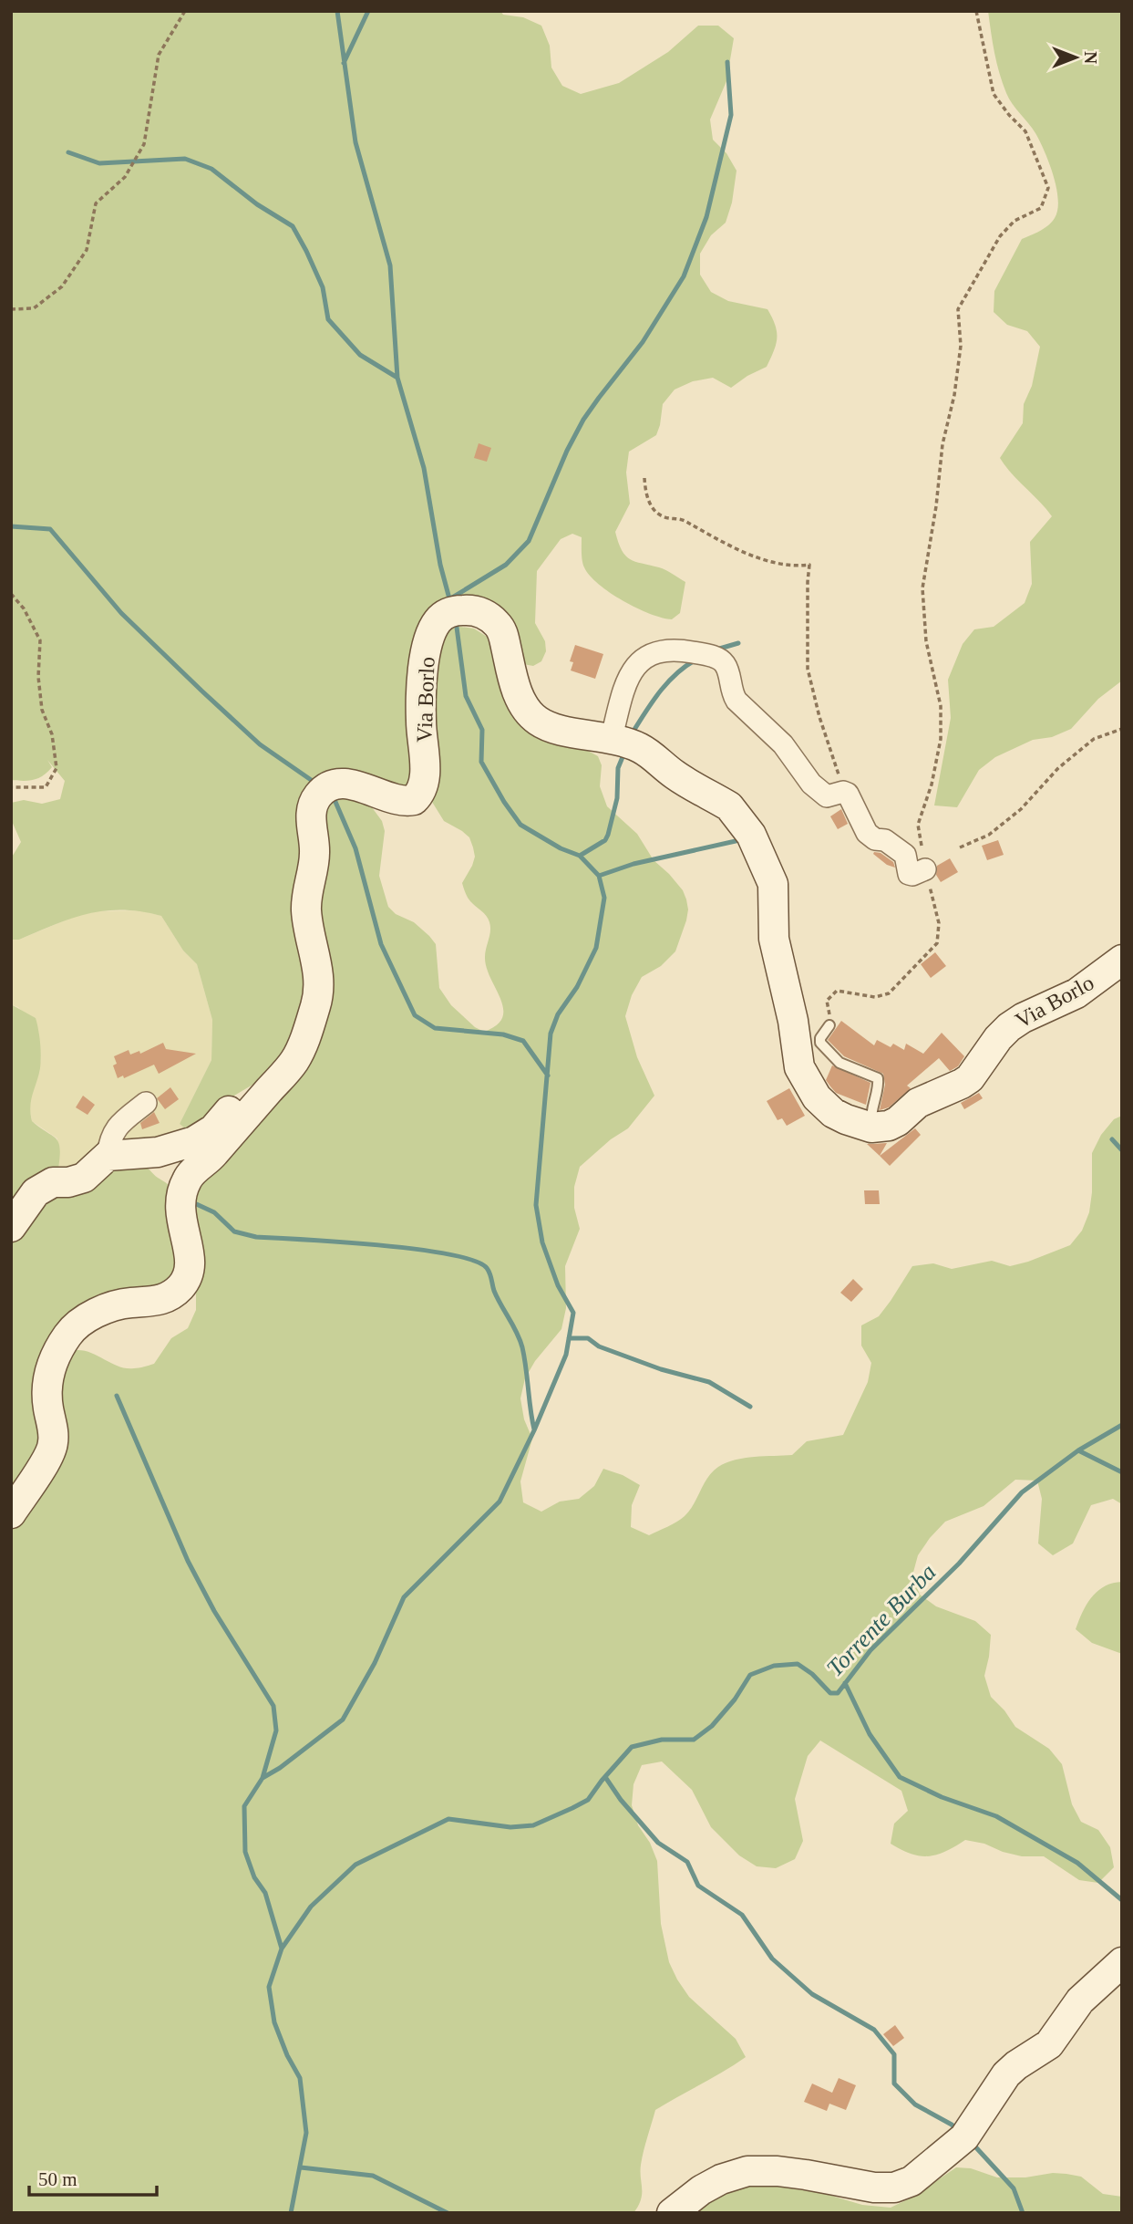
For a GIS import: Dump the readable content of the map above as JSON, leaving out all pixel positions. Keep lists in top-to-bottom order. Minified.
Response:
{"streets":{"main road":["Via Borlo"]},"water":["Torrente Burba"],"scale_bar":"50 m","north":"right"}
